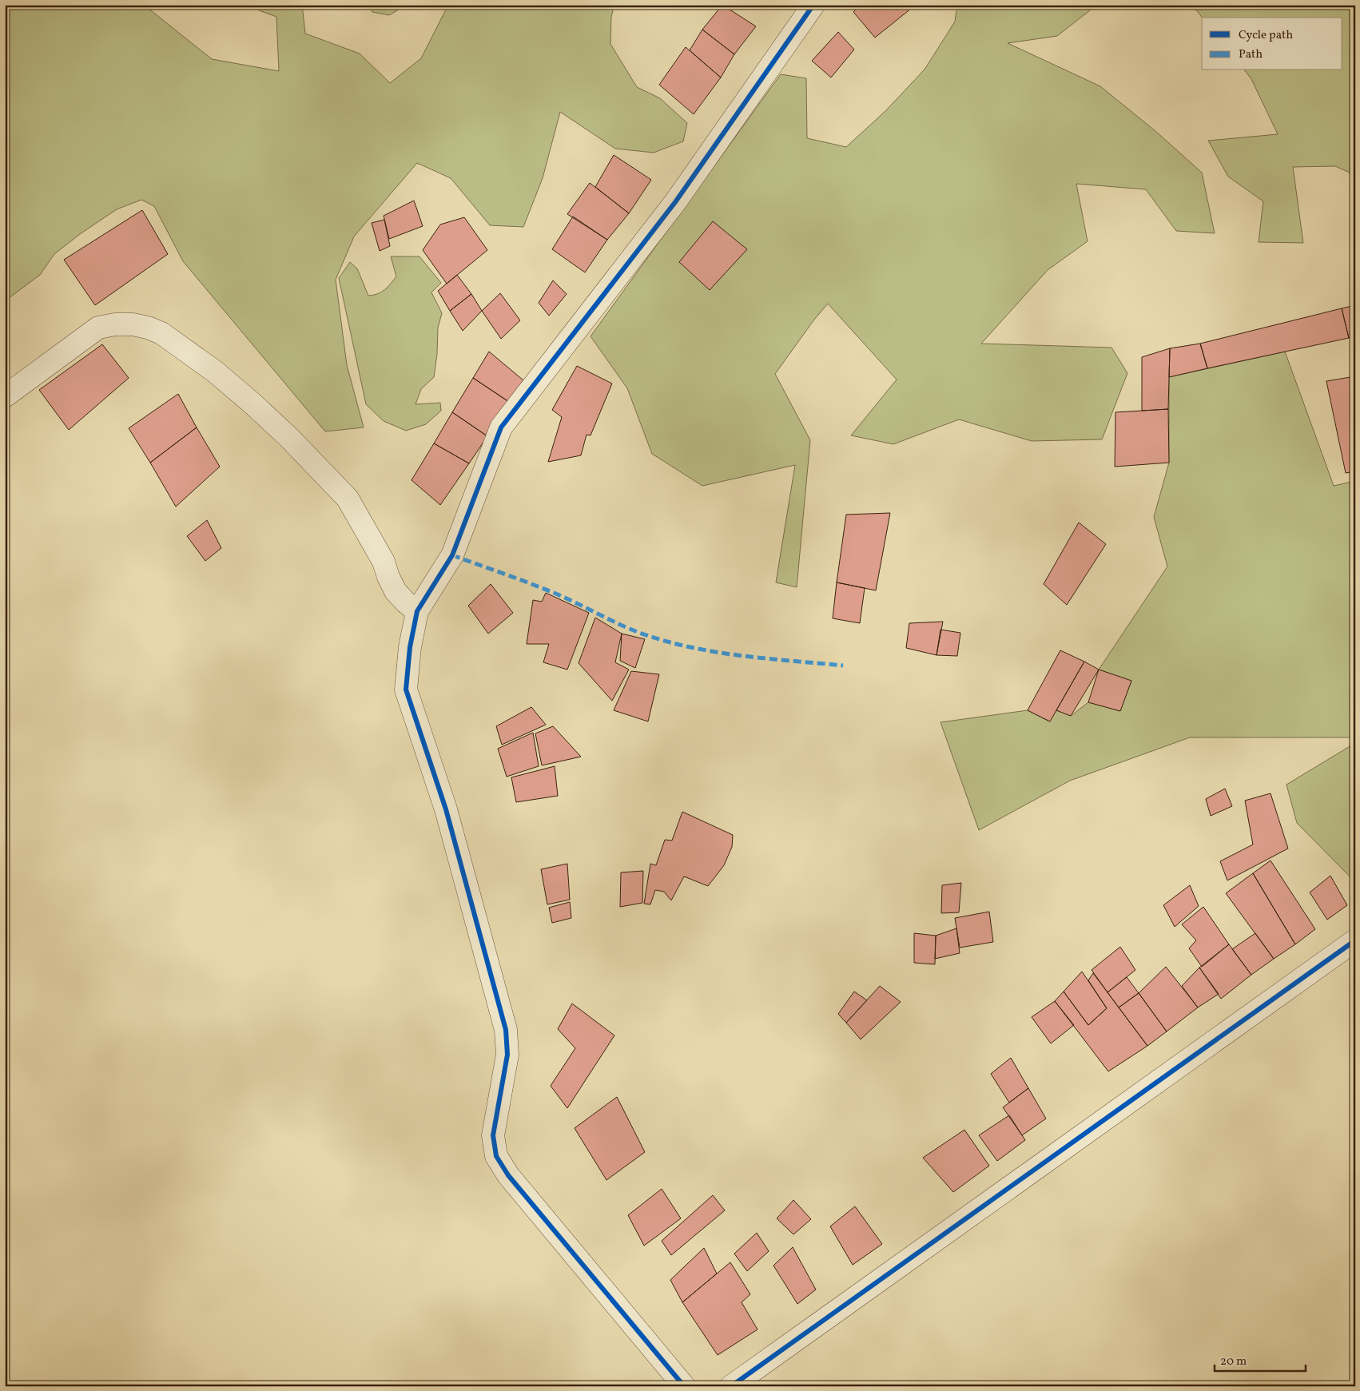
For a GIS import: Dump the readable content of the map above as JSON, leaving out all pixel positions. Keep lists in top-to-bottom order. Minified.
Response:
{"legend":["Cycle path","Path"],"scale_bar":"20 m"}
